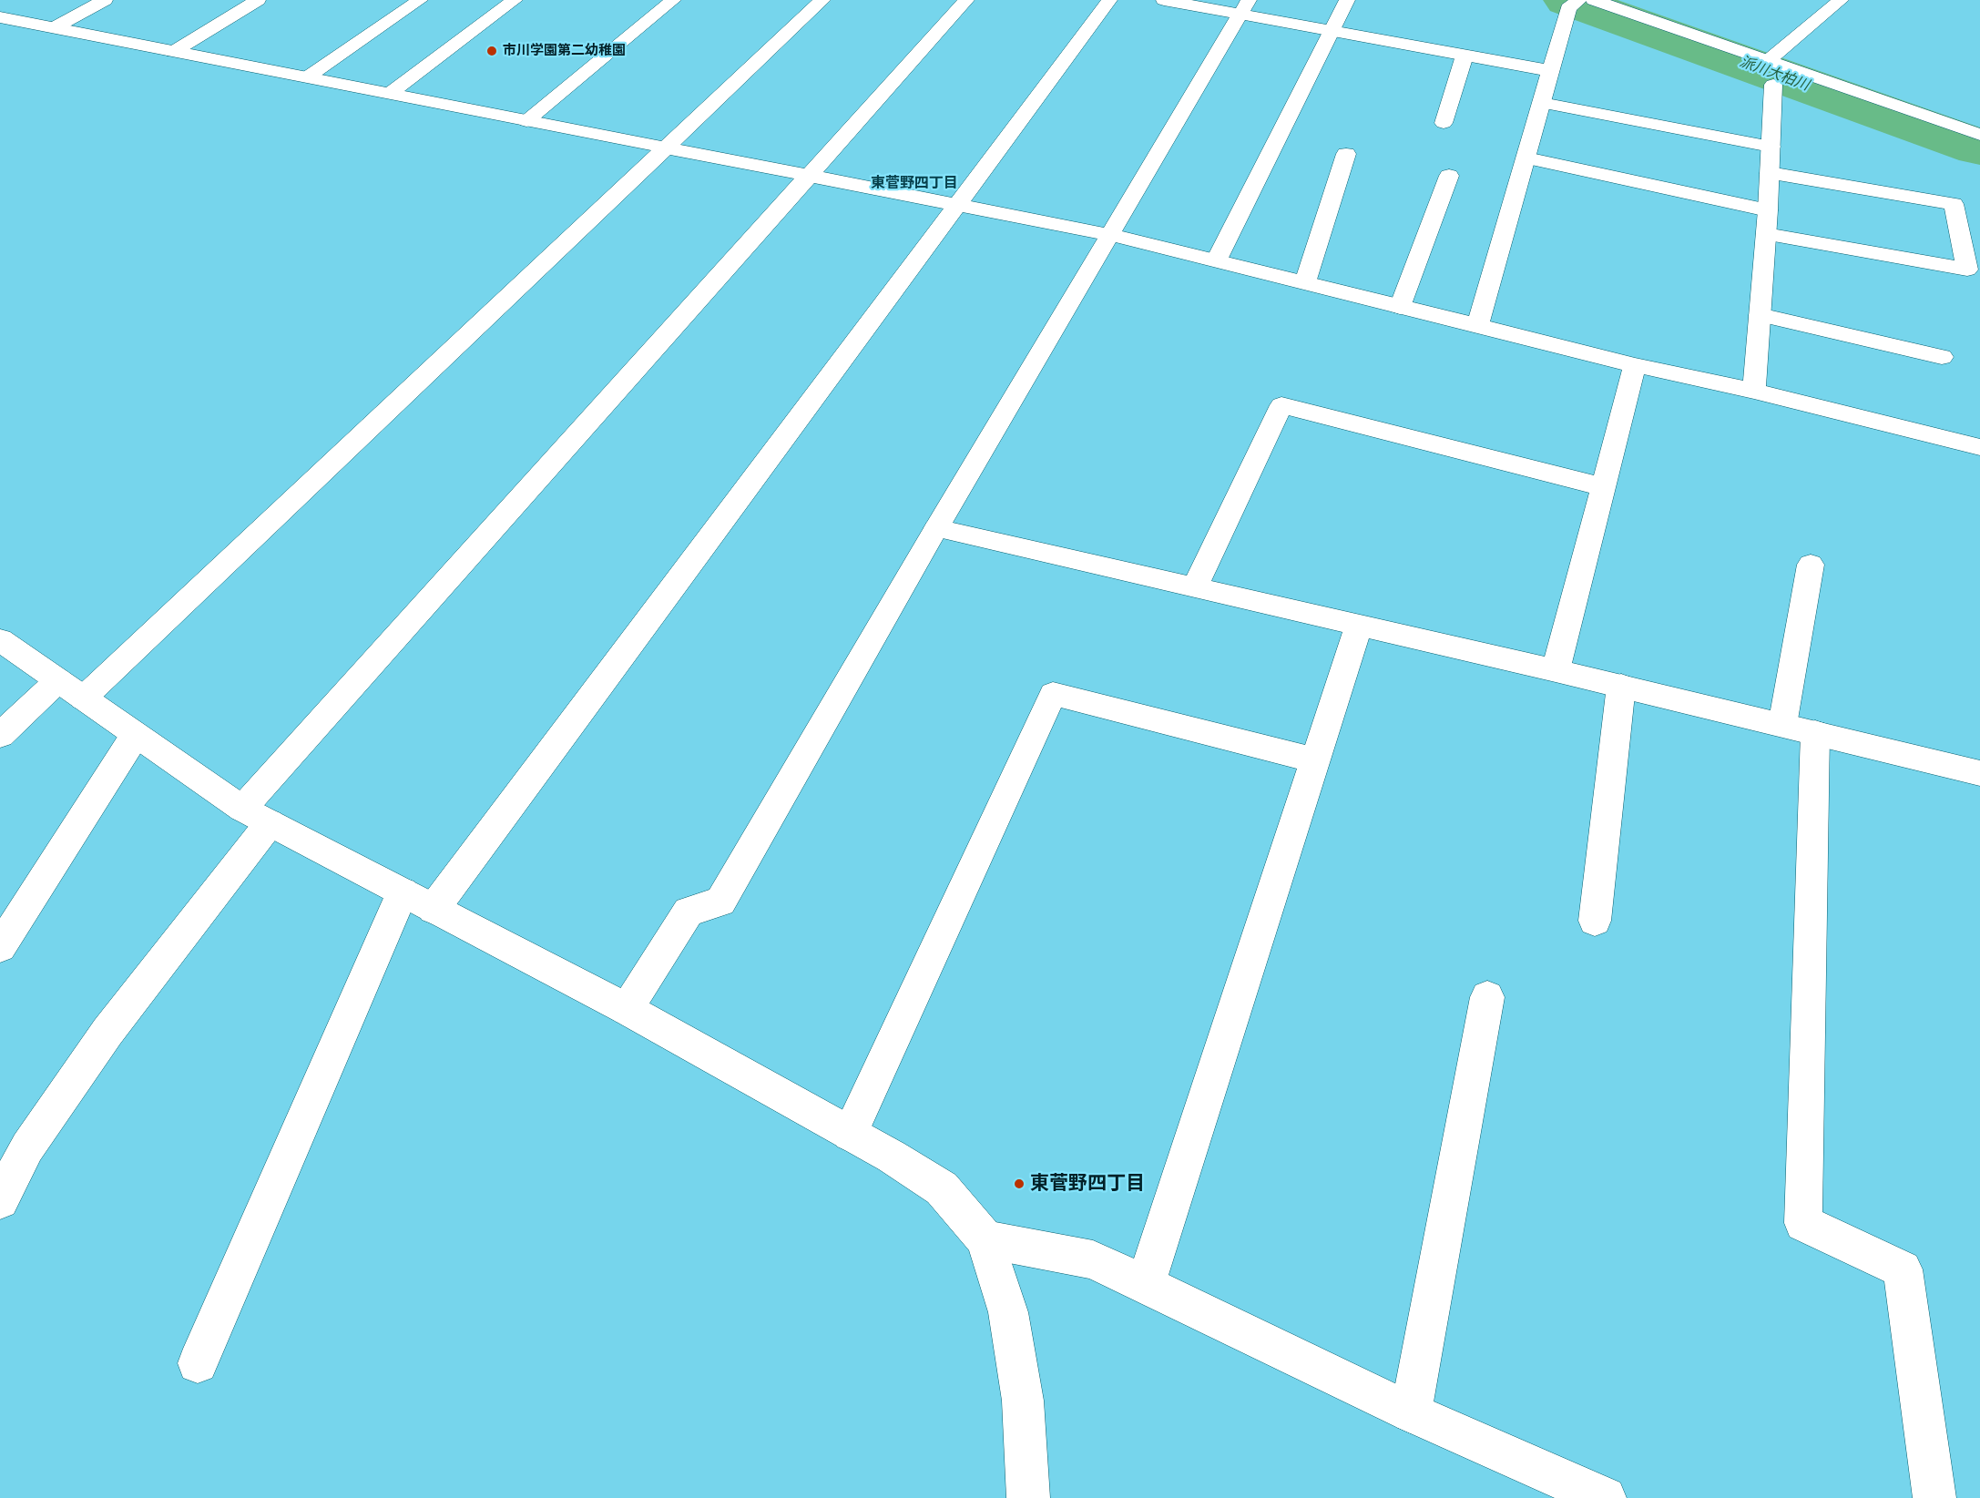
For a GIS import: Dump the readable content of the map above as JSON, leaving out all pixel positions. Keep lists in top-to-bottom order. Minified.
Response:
{"districts":["東菅野四丁目"],"water":["派川大柏川"],"places":["市川学園第二幼稚園","東菅野四丁目"]}
